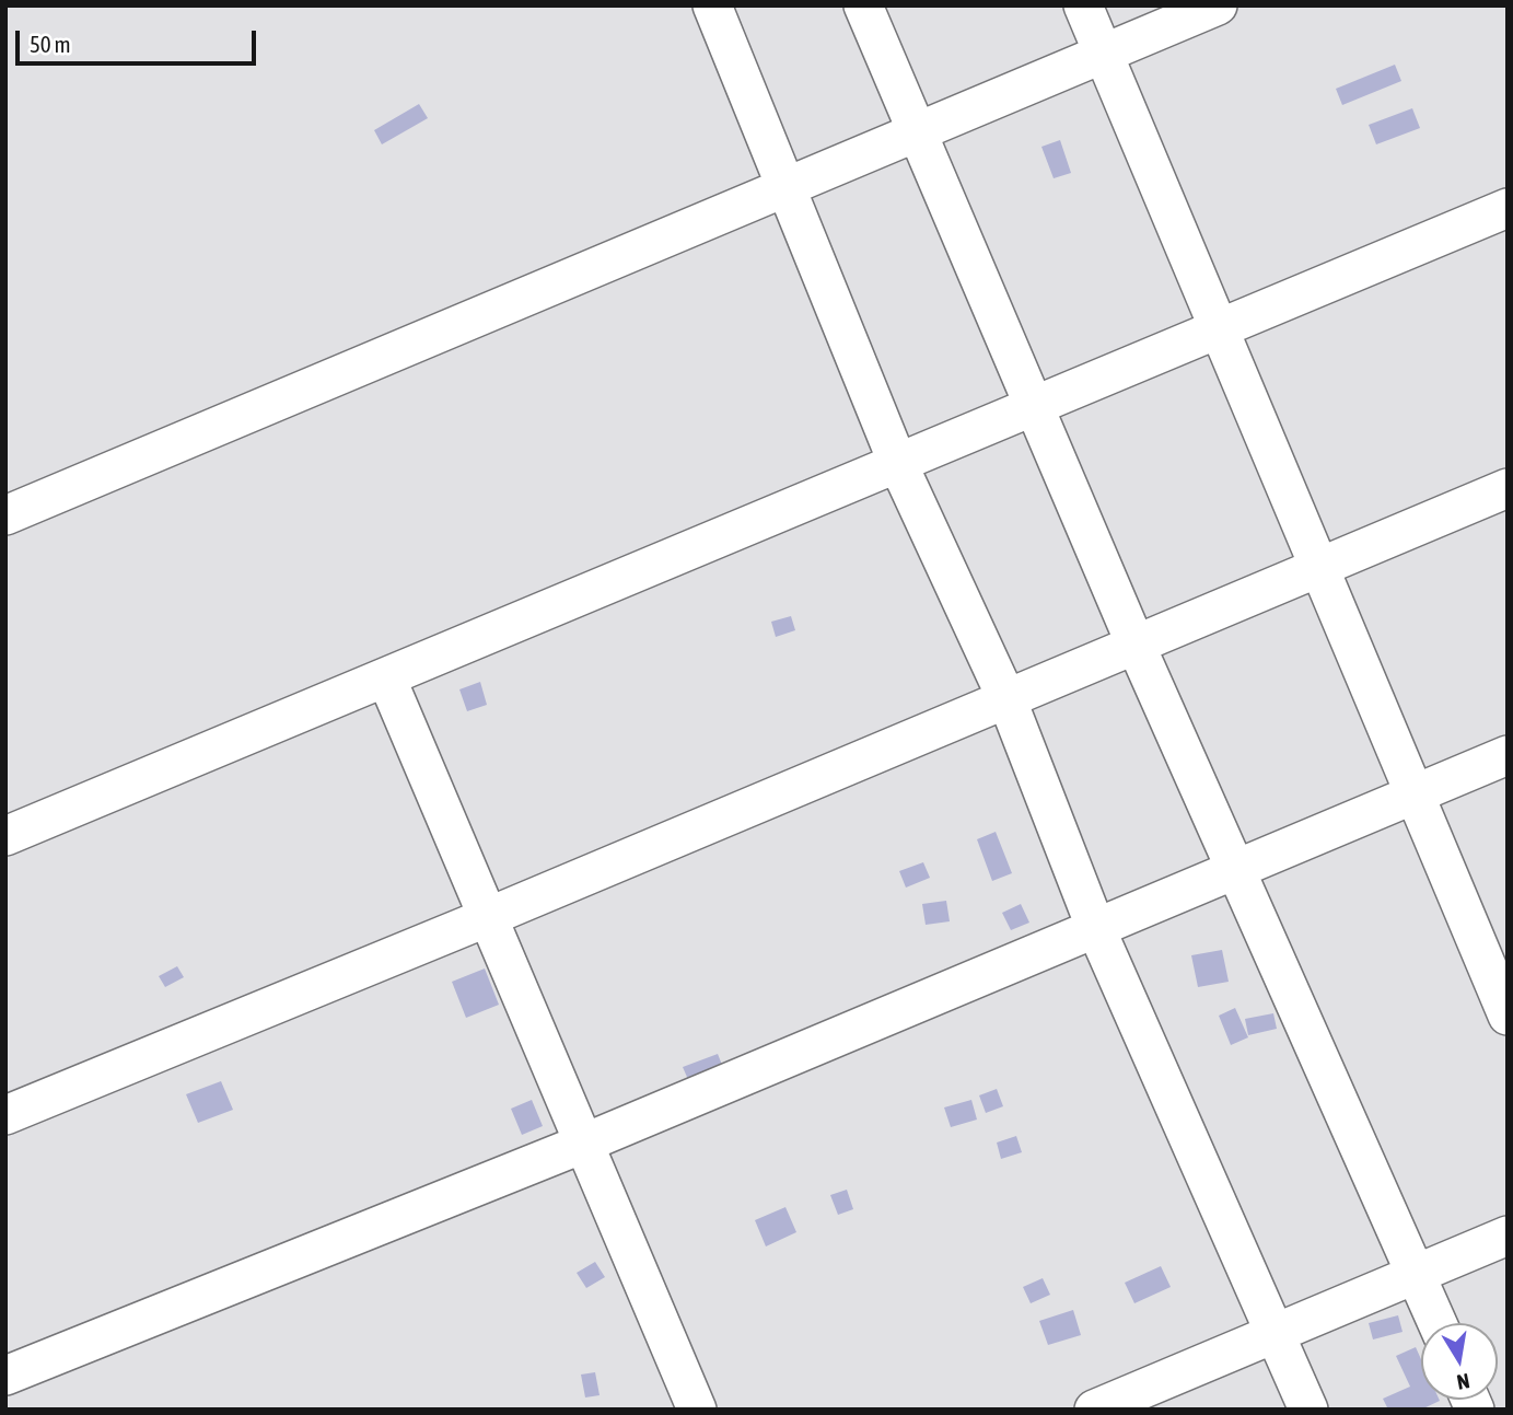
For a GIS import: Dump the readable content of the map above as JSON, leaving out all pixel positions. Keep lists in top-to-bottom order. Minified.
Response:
{"scale_bar":"50 m","north":"bottom"}
